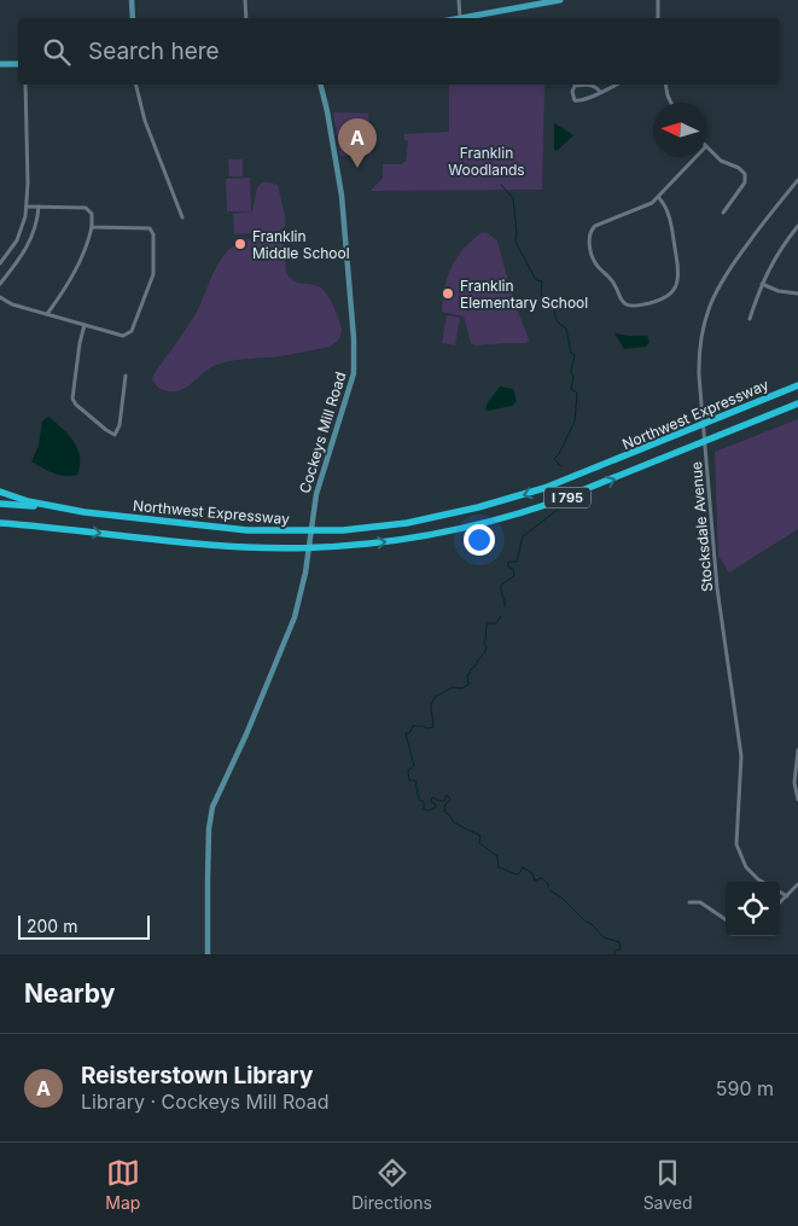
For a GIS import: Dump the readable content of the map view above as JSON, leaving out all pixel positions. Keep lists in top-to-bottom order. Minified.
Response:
{"streets":{"highway":["Northwest Expressway","I 795"],"street":["Cockeys Mill Road","Stocksdale Avenue"]},"parks":["Franklin Woodlands"],"places":["Franklin Middle School","Franklin Elementary School"],"scale_bar":"200 m","north":"left","page":{"search":"Search here","pins":"A","scale":"200 m","heading":"Nearby","list":[{"mark":"A","name":"Reisterstown Library","note":"Library · Cockeys Mill Road","value":"590 m"}],"nav":["Map","Directions","Saved"]}}
